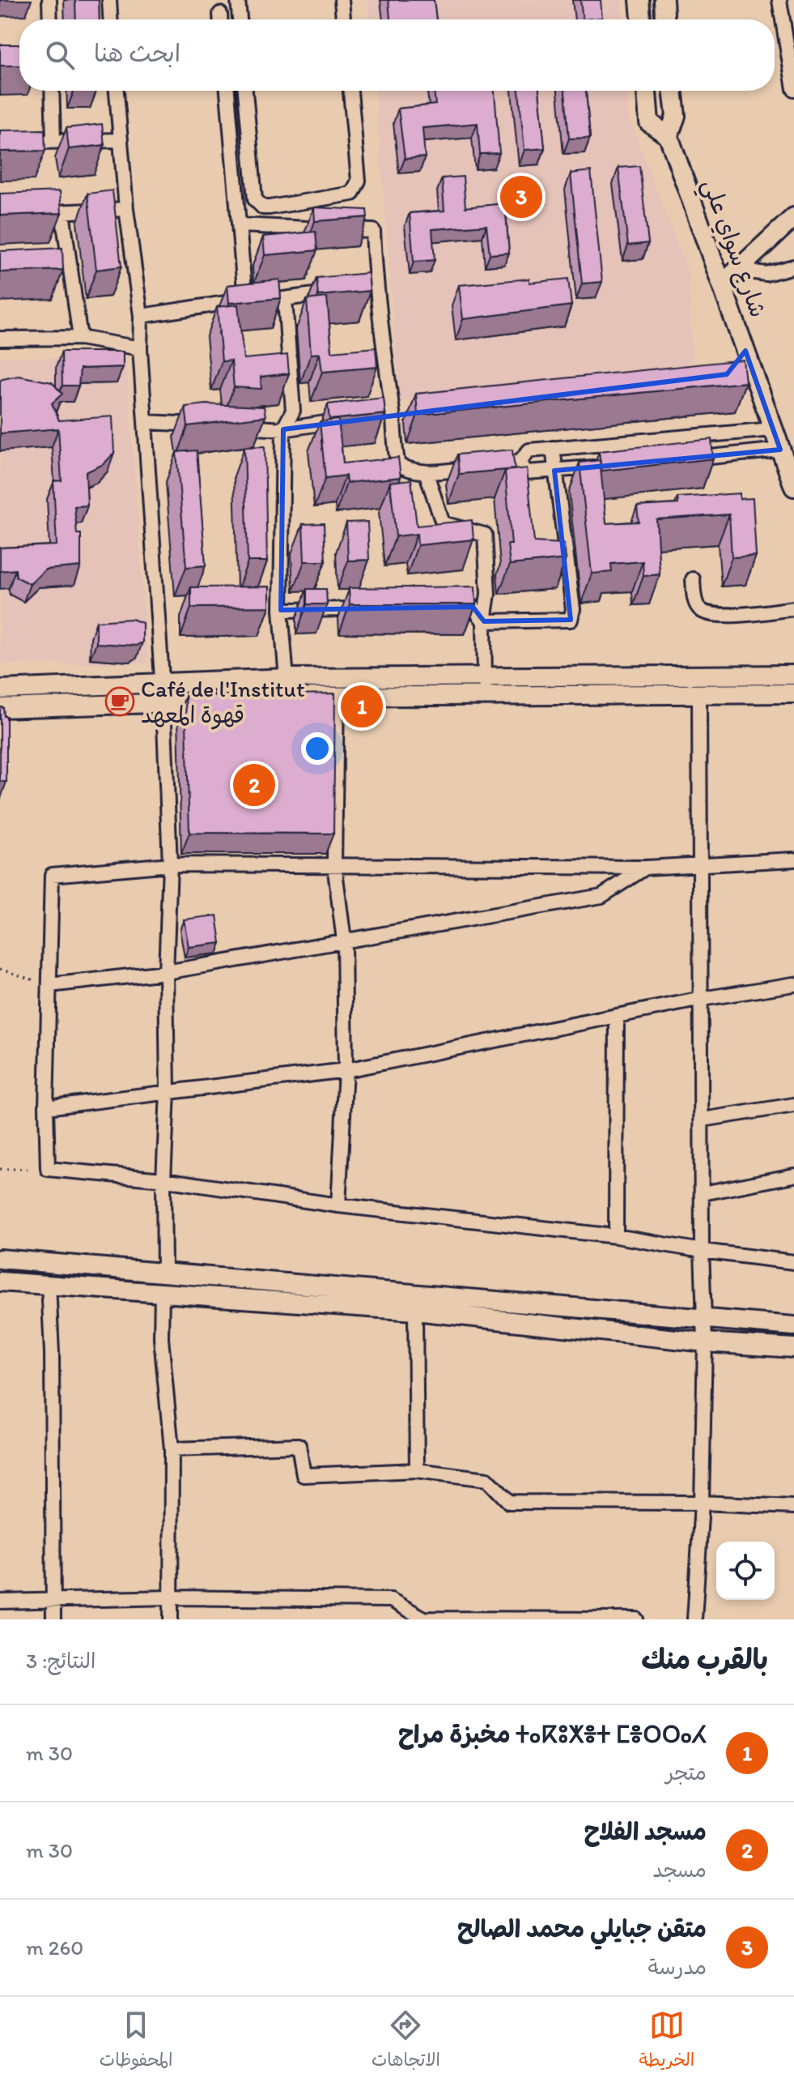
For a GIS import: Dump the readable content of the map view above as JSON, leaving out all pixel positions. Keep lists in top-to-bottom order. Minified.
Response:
{"streets":{"main road":["شارع سواي علي"]},"places":{"cafe":["Café de l'Institut قهوة المعهد"]},"page":{"search":"ابحث هنا","pins":["3","1","2"],"heading":["بالقرب منك","النتائج: 3"],"list":[{"mark":"1","name":"ⵜⴰⴽⵓⵅⴻⵜ ⵎⴻⵔⵔⴰⵃ مخبزة مراح","note":"متجر","value":"30 m"},{"mark":"2","name":"مسجد الفلاح","note":"مسجد","value":"30 m"},{"mark":"3","name":"متقن جبايلي محمد الصالح","note":"مدرسة","value":"260 m"}],"nav":["الخريطة","الاتجاهات","المحفوظات"]}}
